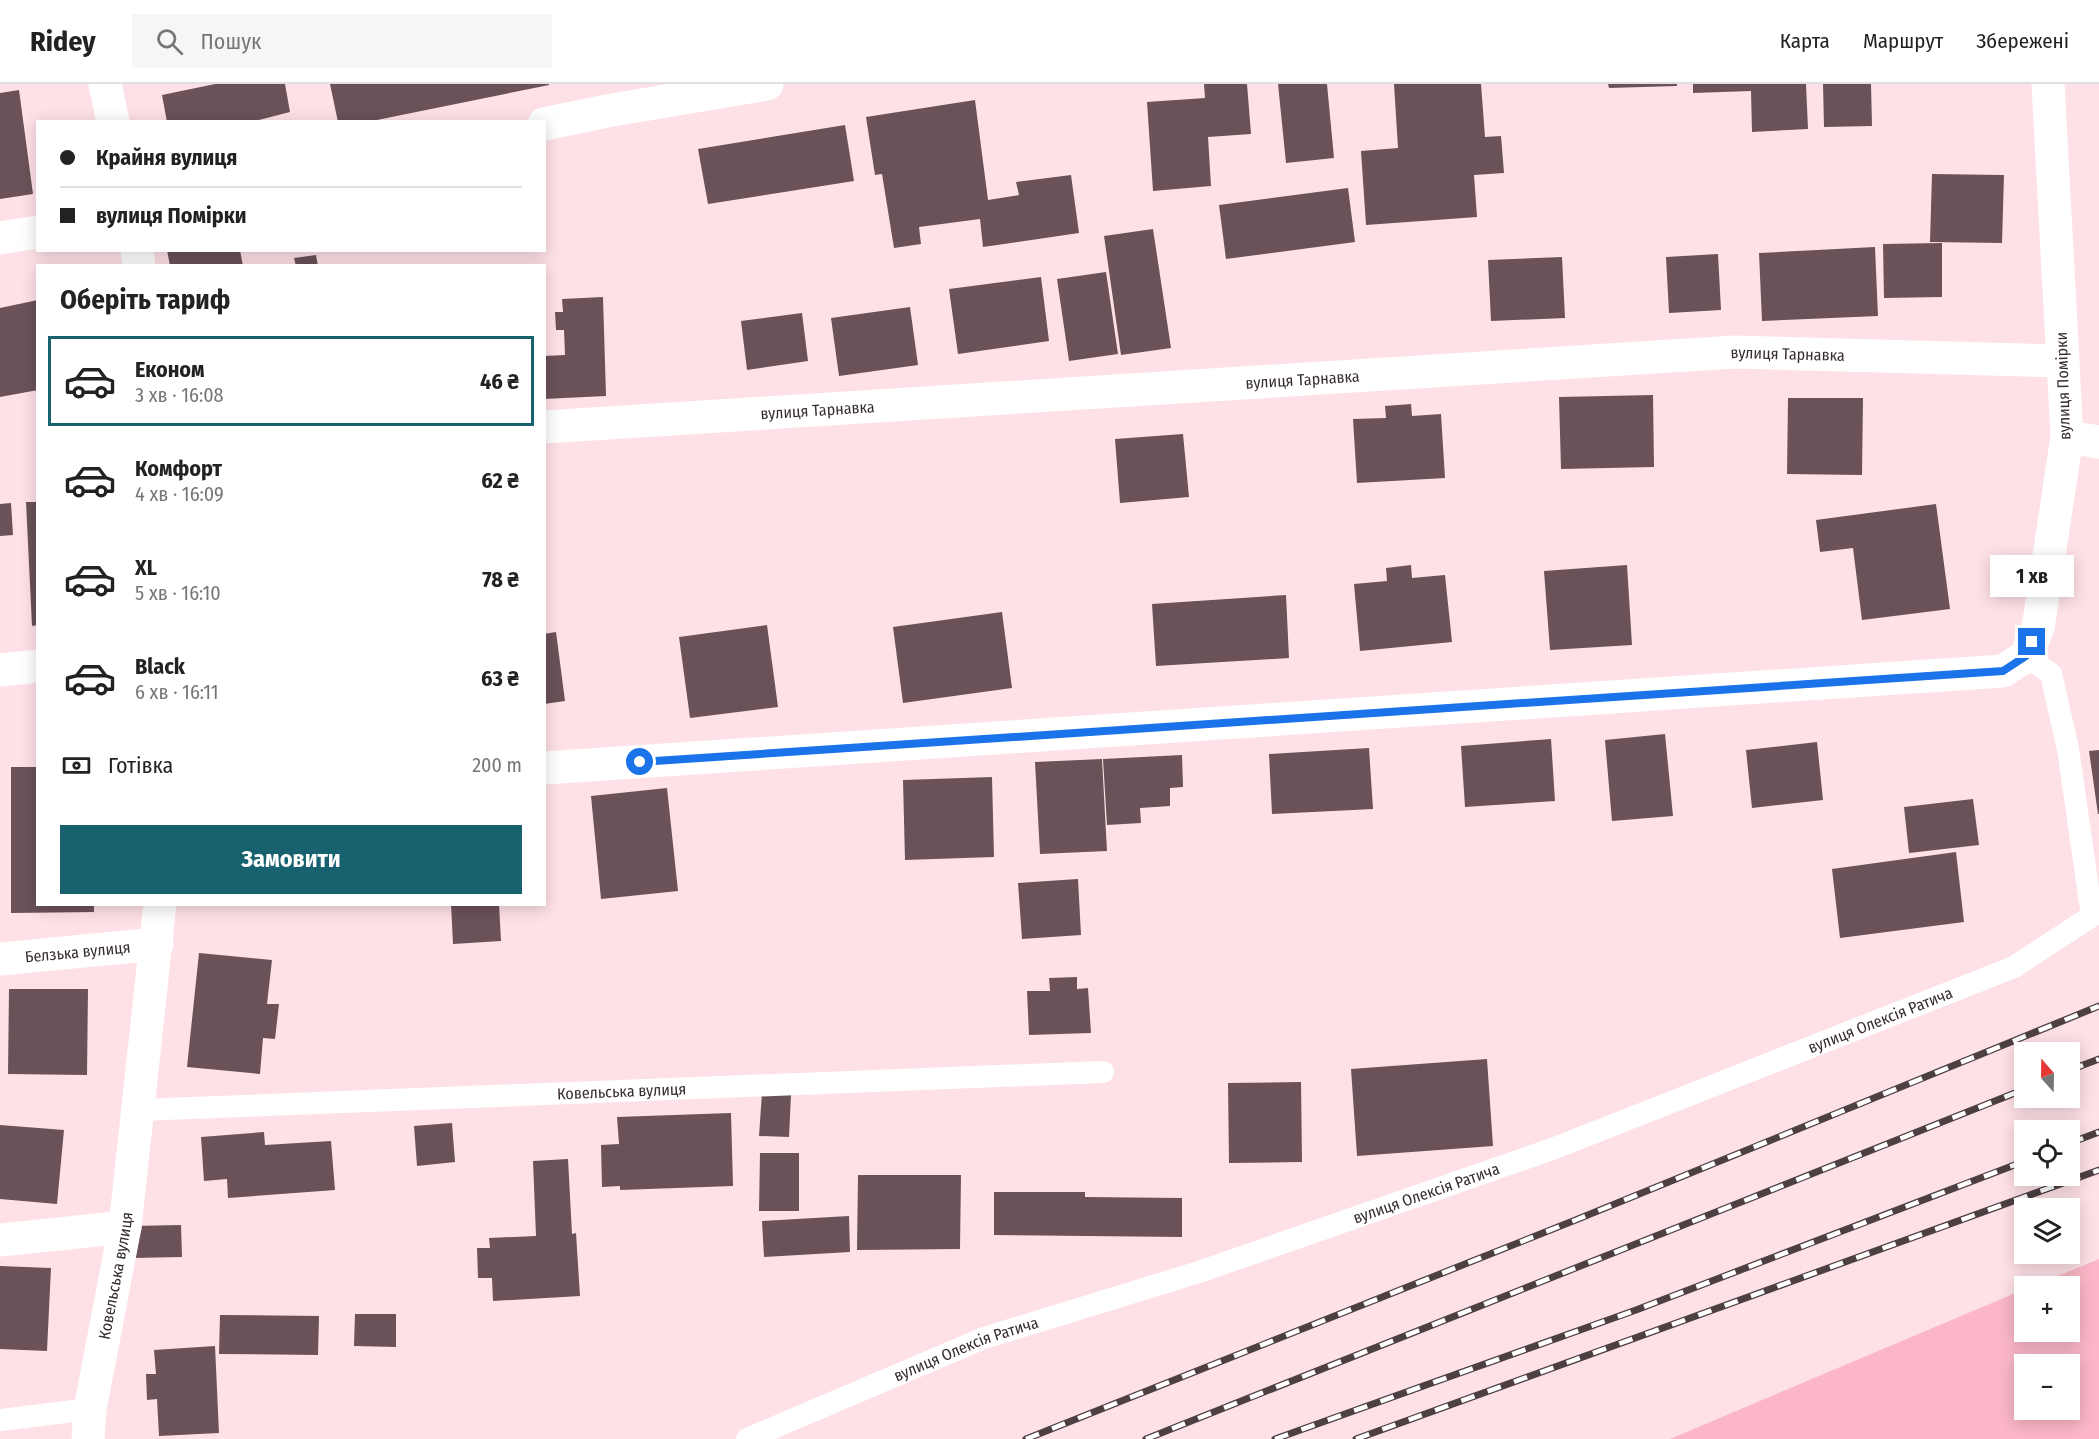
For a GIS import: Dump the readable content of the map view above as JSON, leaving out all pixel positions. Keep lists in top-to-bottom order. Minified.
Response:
{"streets":{"street":["вулиця Тарнавка","вулиця Помірки","Белзька вулиця","Ковельська вулиця"],"lane":["вулиця Олексія Ратича"]},"crossings":[["вулиця Тарнавка","вулиця Помірки"],["вулиця Помірки","вулиця Олексія Ратича"],["Белзька вулиця","Ковельська вулиця"]],"north":"top","page":{"header":"Ridey","search":"Пошук","nav":["Карта","Маршрут","Збережені"],"banner":["Крайня вулиця","вулиця Помірки"],"heading":"Оберіть тариф","list":[{"name":"Економ","note":"3 хв · 16:08","value":"46 ₴"},{"name":"Комфорт","note":"4 хв · 16:09","value":"62 ₴"},{"name":"XL","note":"5 хв · 16:10","value":"78 ₴"},{"name":"Black","note":"6 хв · 16:11","value":"63 ₴"}],"bubble":"1 хв","pay":["Готівка","200 m"],"buttons":"Замовити","map_buttons":["+","−"]}}
